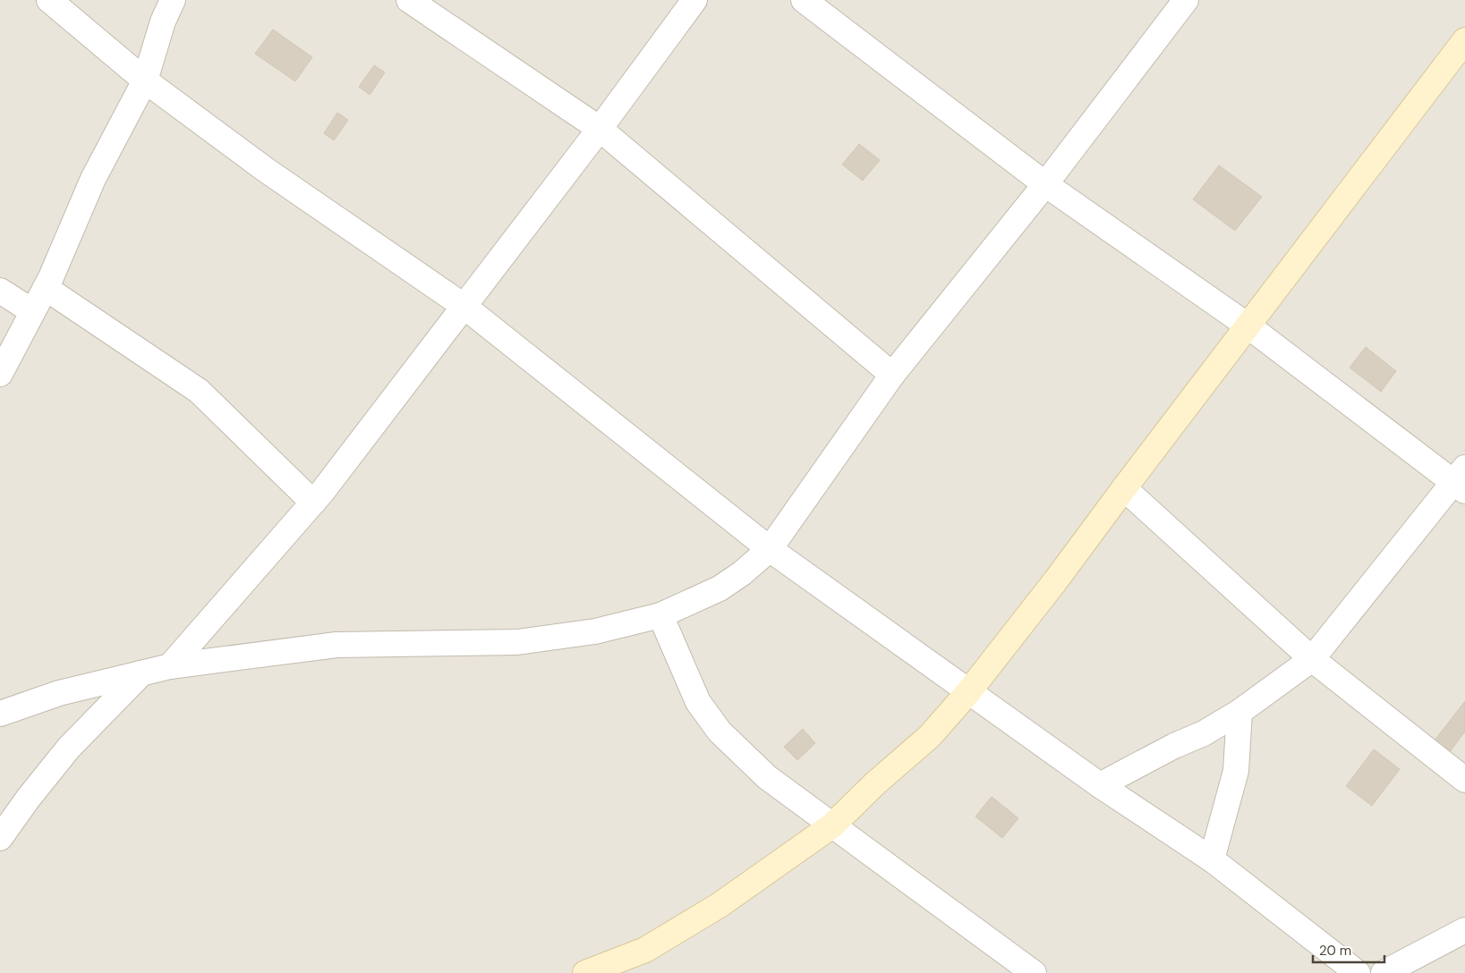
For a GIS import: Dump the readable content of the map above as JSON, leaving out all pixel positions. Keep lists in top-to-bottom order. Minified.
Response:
{"scale_bar":"20 m"}
